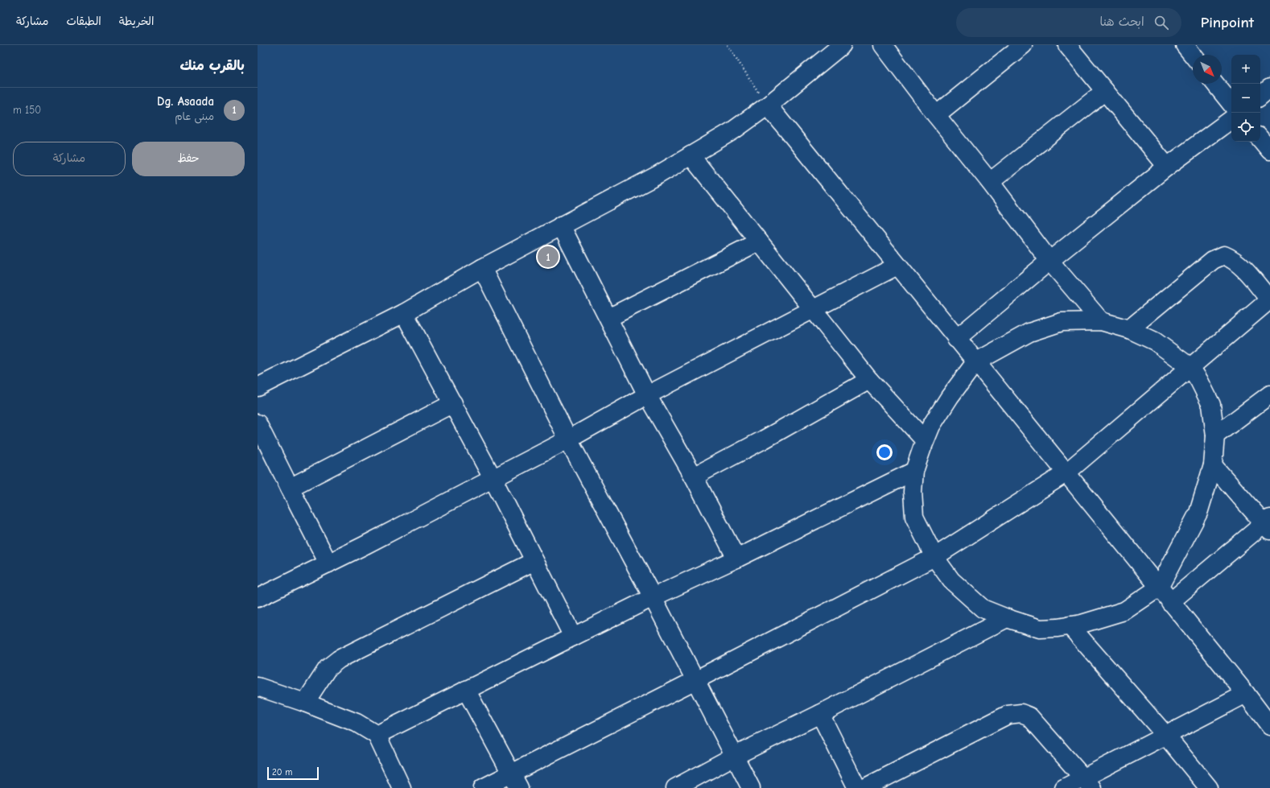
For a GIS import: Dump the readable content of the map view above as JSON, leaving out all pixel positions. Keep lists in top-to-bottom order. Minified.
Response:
{"scale_bar":"20 m","north":"bottom right","page":{"header":"Pinpoint","search":"ابحث هنا","nav":["الخريطة","الطبقات","مشاركة"],"heading":"بالقرب منك","map_buttons":["+","−"],"list":[{"mark":"1","name":"Dg. Asaada","note":"مبنى عام","value":"150 m"}],"buttons":["حفظ","مشاركة"],"pins":"1","scale":"20 m"}}
